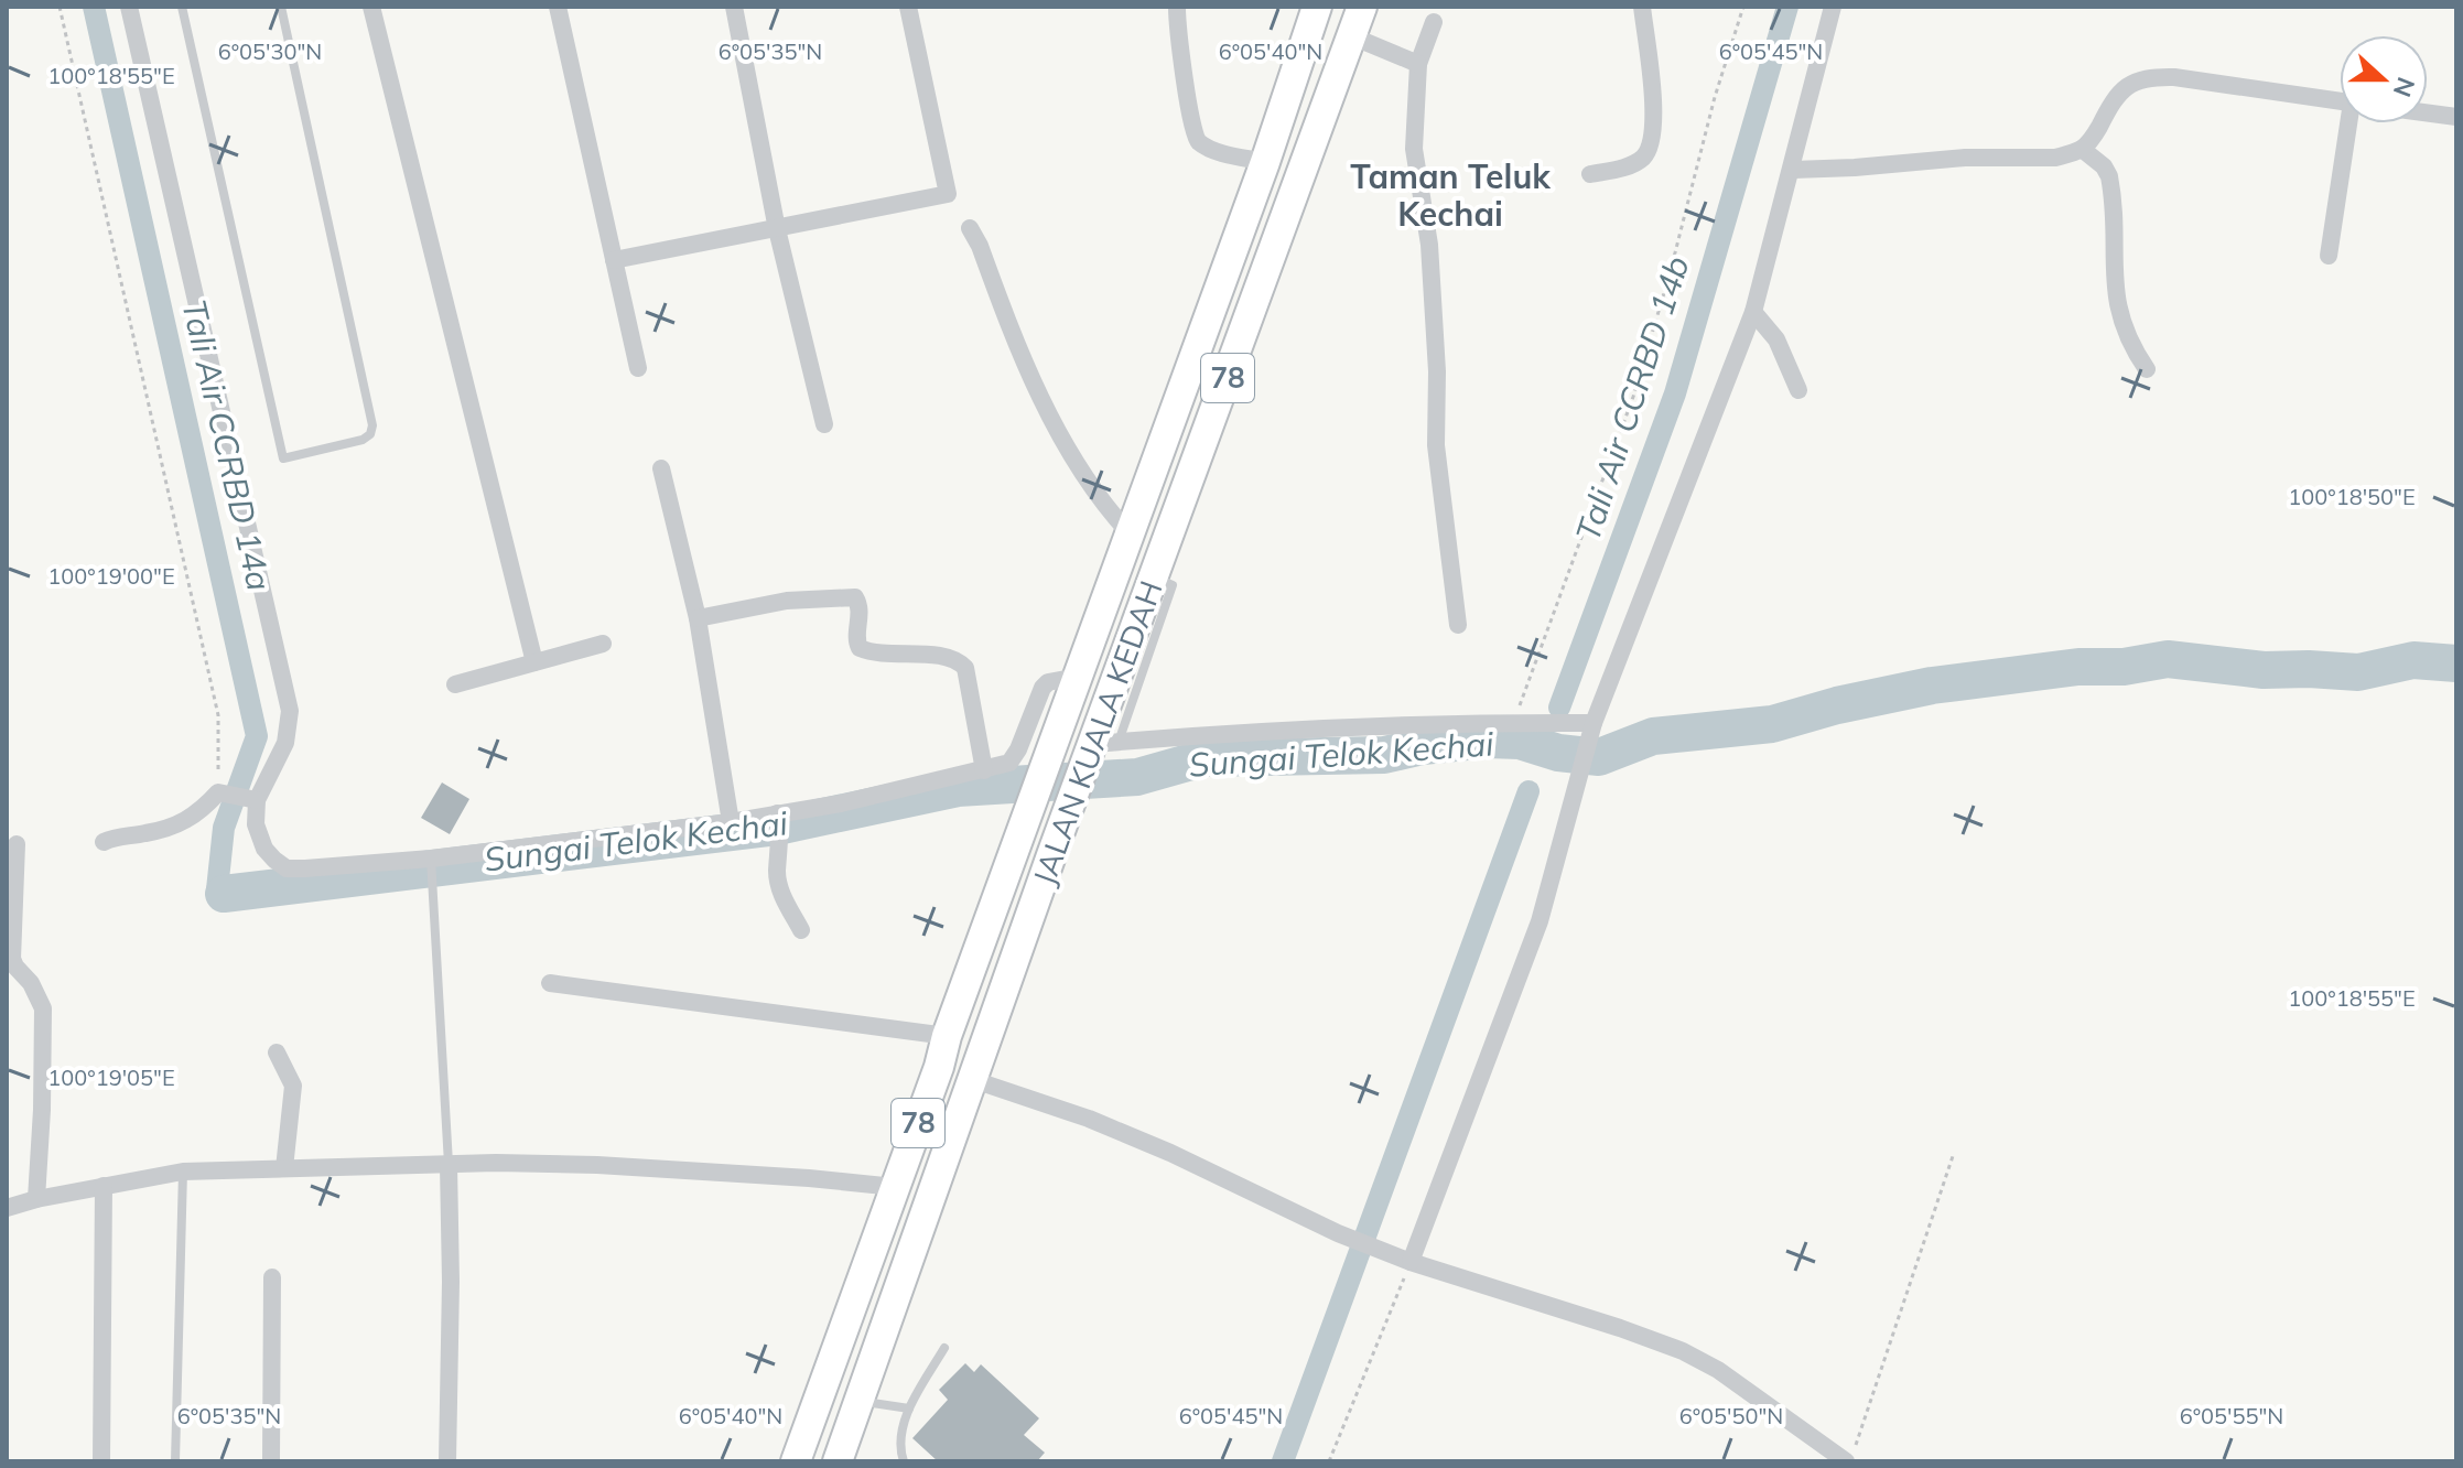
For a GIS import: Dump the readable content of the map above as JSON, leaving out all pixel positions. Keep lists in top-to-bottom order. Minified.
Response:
{"streets":{"main road":["78","JALAN KUALA KEDAH"]},"districts":["Taman Teluk Kechai"],"water":["Tali Air CCRBD 14b","Tali Air CCRBD 14a","Sungai Telok Kechai"],"north":"right","coordinates":["6°05'30\"N","6°05'35\"N","6°05'40\"N","6°05'45\"N","100°18'55\"E","100°18'50\"E","100°19'00\"E","100°19'05\"E","6°05'50\"N","6°05'55\"N"]}
